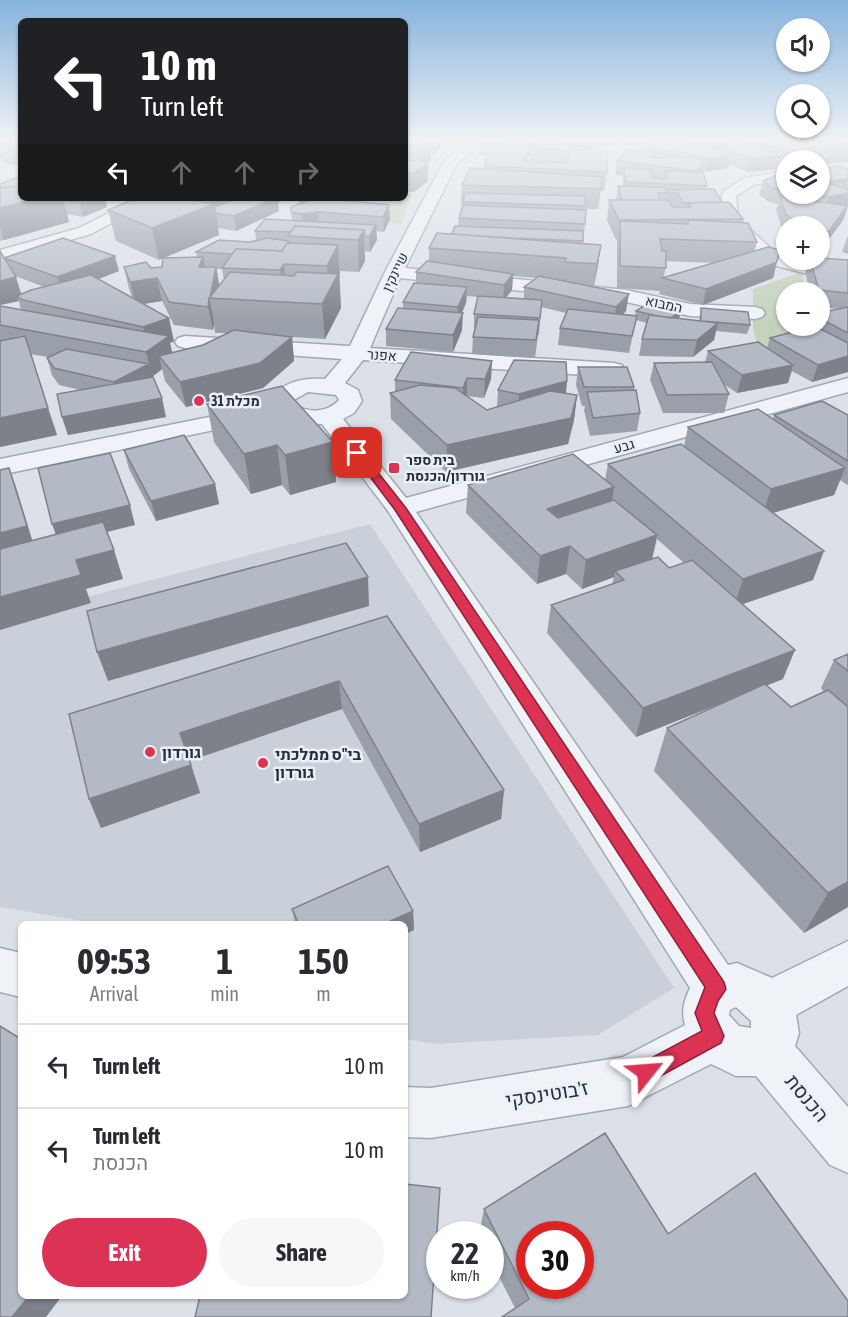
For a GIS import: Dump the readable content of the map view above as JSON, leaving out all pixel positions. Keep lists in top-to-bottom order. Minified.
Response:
{"streets":{"street":["שיינקין","המבוא","אפנר","גבע","ז'בוטינסקי","הכנסת"]},"crossings":[["שיינקין","המבוא"],["שיינקין","אפנר"],["ז'בוטינסקי","הכנסת"]],"places":{"other":["מכלת 31","גורדון","בי\"ס ממלכתי גורדון"],"transit":["בית ספר גורדון/הכנסת"]},"page":{"map_buttons":["+","−"],"turn":["10 m","Turn left"],"eta":["09:53","Arrival","1","min","150","m"],"list":[{"name":"Turn left","value":"10 m"},{"name":"Turn left","note":"הכנסת","value":"10 m"}],"buttons":["Exit","Share"],"speed":"22 km/h","limit":"30"}}
